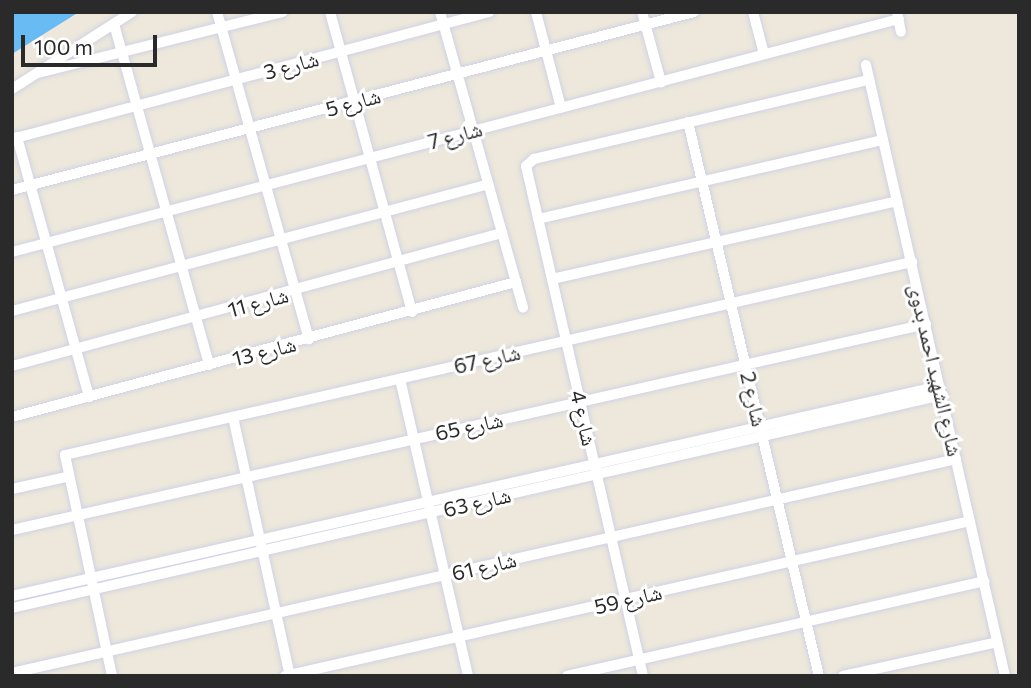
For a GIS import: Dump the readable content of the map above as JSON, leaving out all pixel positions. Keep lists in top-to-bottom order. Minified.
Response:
{"streets":{"street":["شارع 3","شارع 5","شارع 7","شارع 11","شارع 13","شارع 67","شارع الشهيد احمد بدوى","شارع 2","شارع 4","شارع 65","شارع 63","شارع 61","شارع 59"]},"crossings":[["شارع 67","شارع الشهيد احمد بدوى"],["شارع 67","شارع 2"],["شارع 67","شارع 4"],["شارع الشهيد احمد بدوى","شارع 65"],["شارع الشهيد احمد بدوى","شارع 63"],["شارع الشهيد احمد بدوى","شارع 61"],["شارع الشهيد احمد بدوى","شارع 59"],["شارع 2","شارع 4"],["شارع 2","شارع 65"],["شارع 2","شارع 63"],["شارع 2","شارع 61"],["شارع 2","شارع 59"],["شارع 4","شارع 65"],["شارع 4","شارع 63"],["شارع 4","شارع 61"],["شارع 4","شارع 59"]],"scale_bar":"100 m"}
